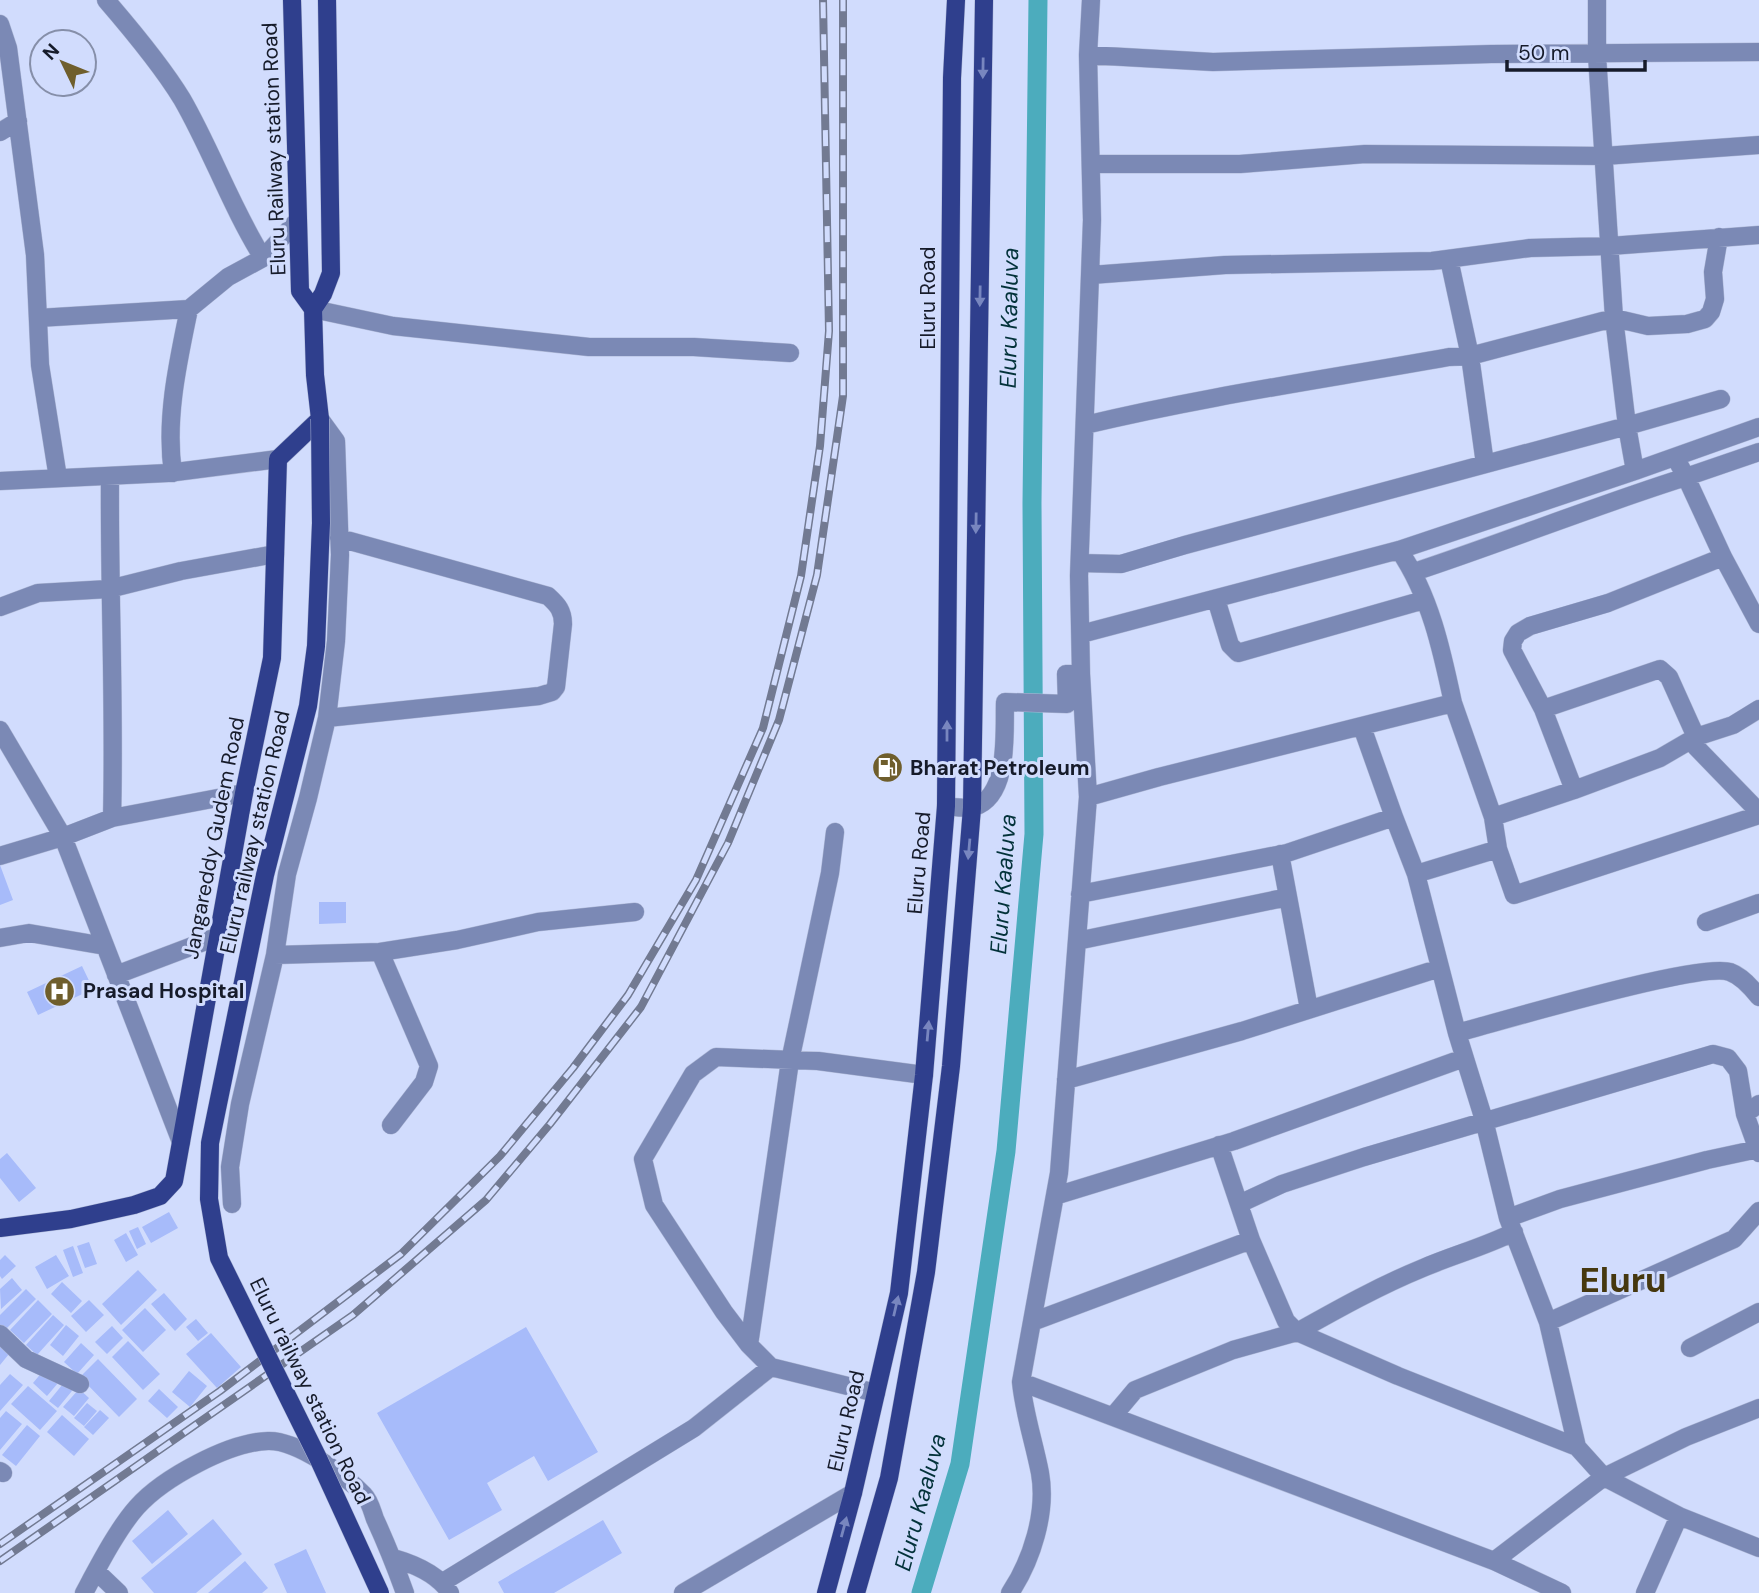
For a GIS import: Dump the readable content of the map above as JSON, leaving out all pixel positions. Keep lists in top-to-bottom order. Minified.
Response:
{"streets":{"main road":["Eluru Railway station Road","Eluru Road","Eluru railway station Road","Jangareddy Gudem Road"]},"crossings":[["Eluru Railway station Road","Eluru railway station Road"]],"districts":["Eluru"],"water":["Eluru Kaaluva"],"places":{"fuel station":["Bharat Petroleum"],"hospital":["Prasad Hospital"]},"scale_bar":"50 m","north":"top left"}
